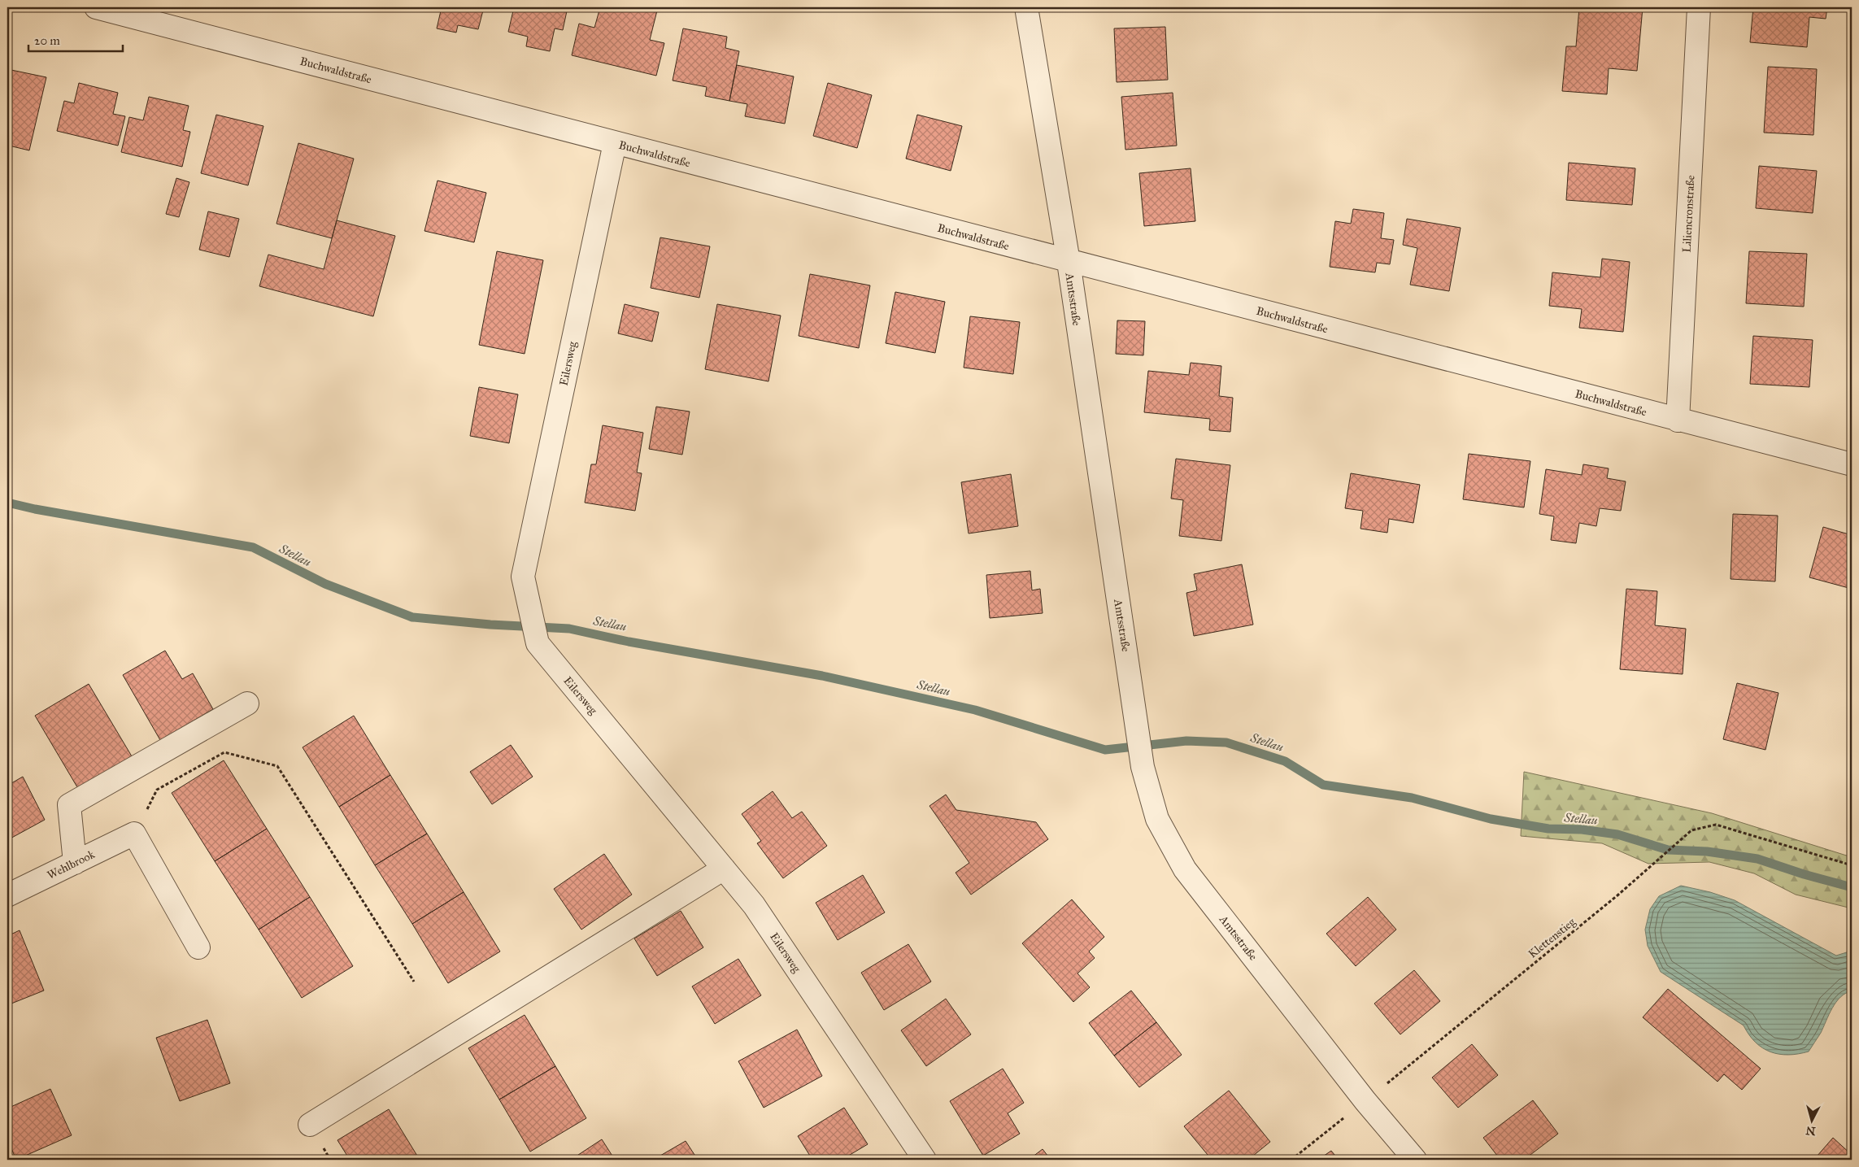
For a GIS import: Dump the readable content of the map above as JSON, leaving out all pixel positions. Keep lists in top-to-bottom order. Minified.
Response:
{"streets":{"street":["Buchwaldstraße","Liliencronstraße","Amtsstraße","Eilersweg","Wehlbrook"],"path":["Klettenstieg"]},"crossings":[["Buchwaldstraße","Liliencronstraße"],["Buchwaldstraße","Amtsstraße"],["Buchwaldstraße","Eilersweg"],["Amtsstraße","Klettenstieg"]],"water":["Stellau"],"scale_bar":"20 m","north":"bottom"}
